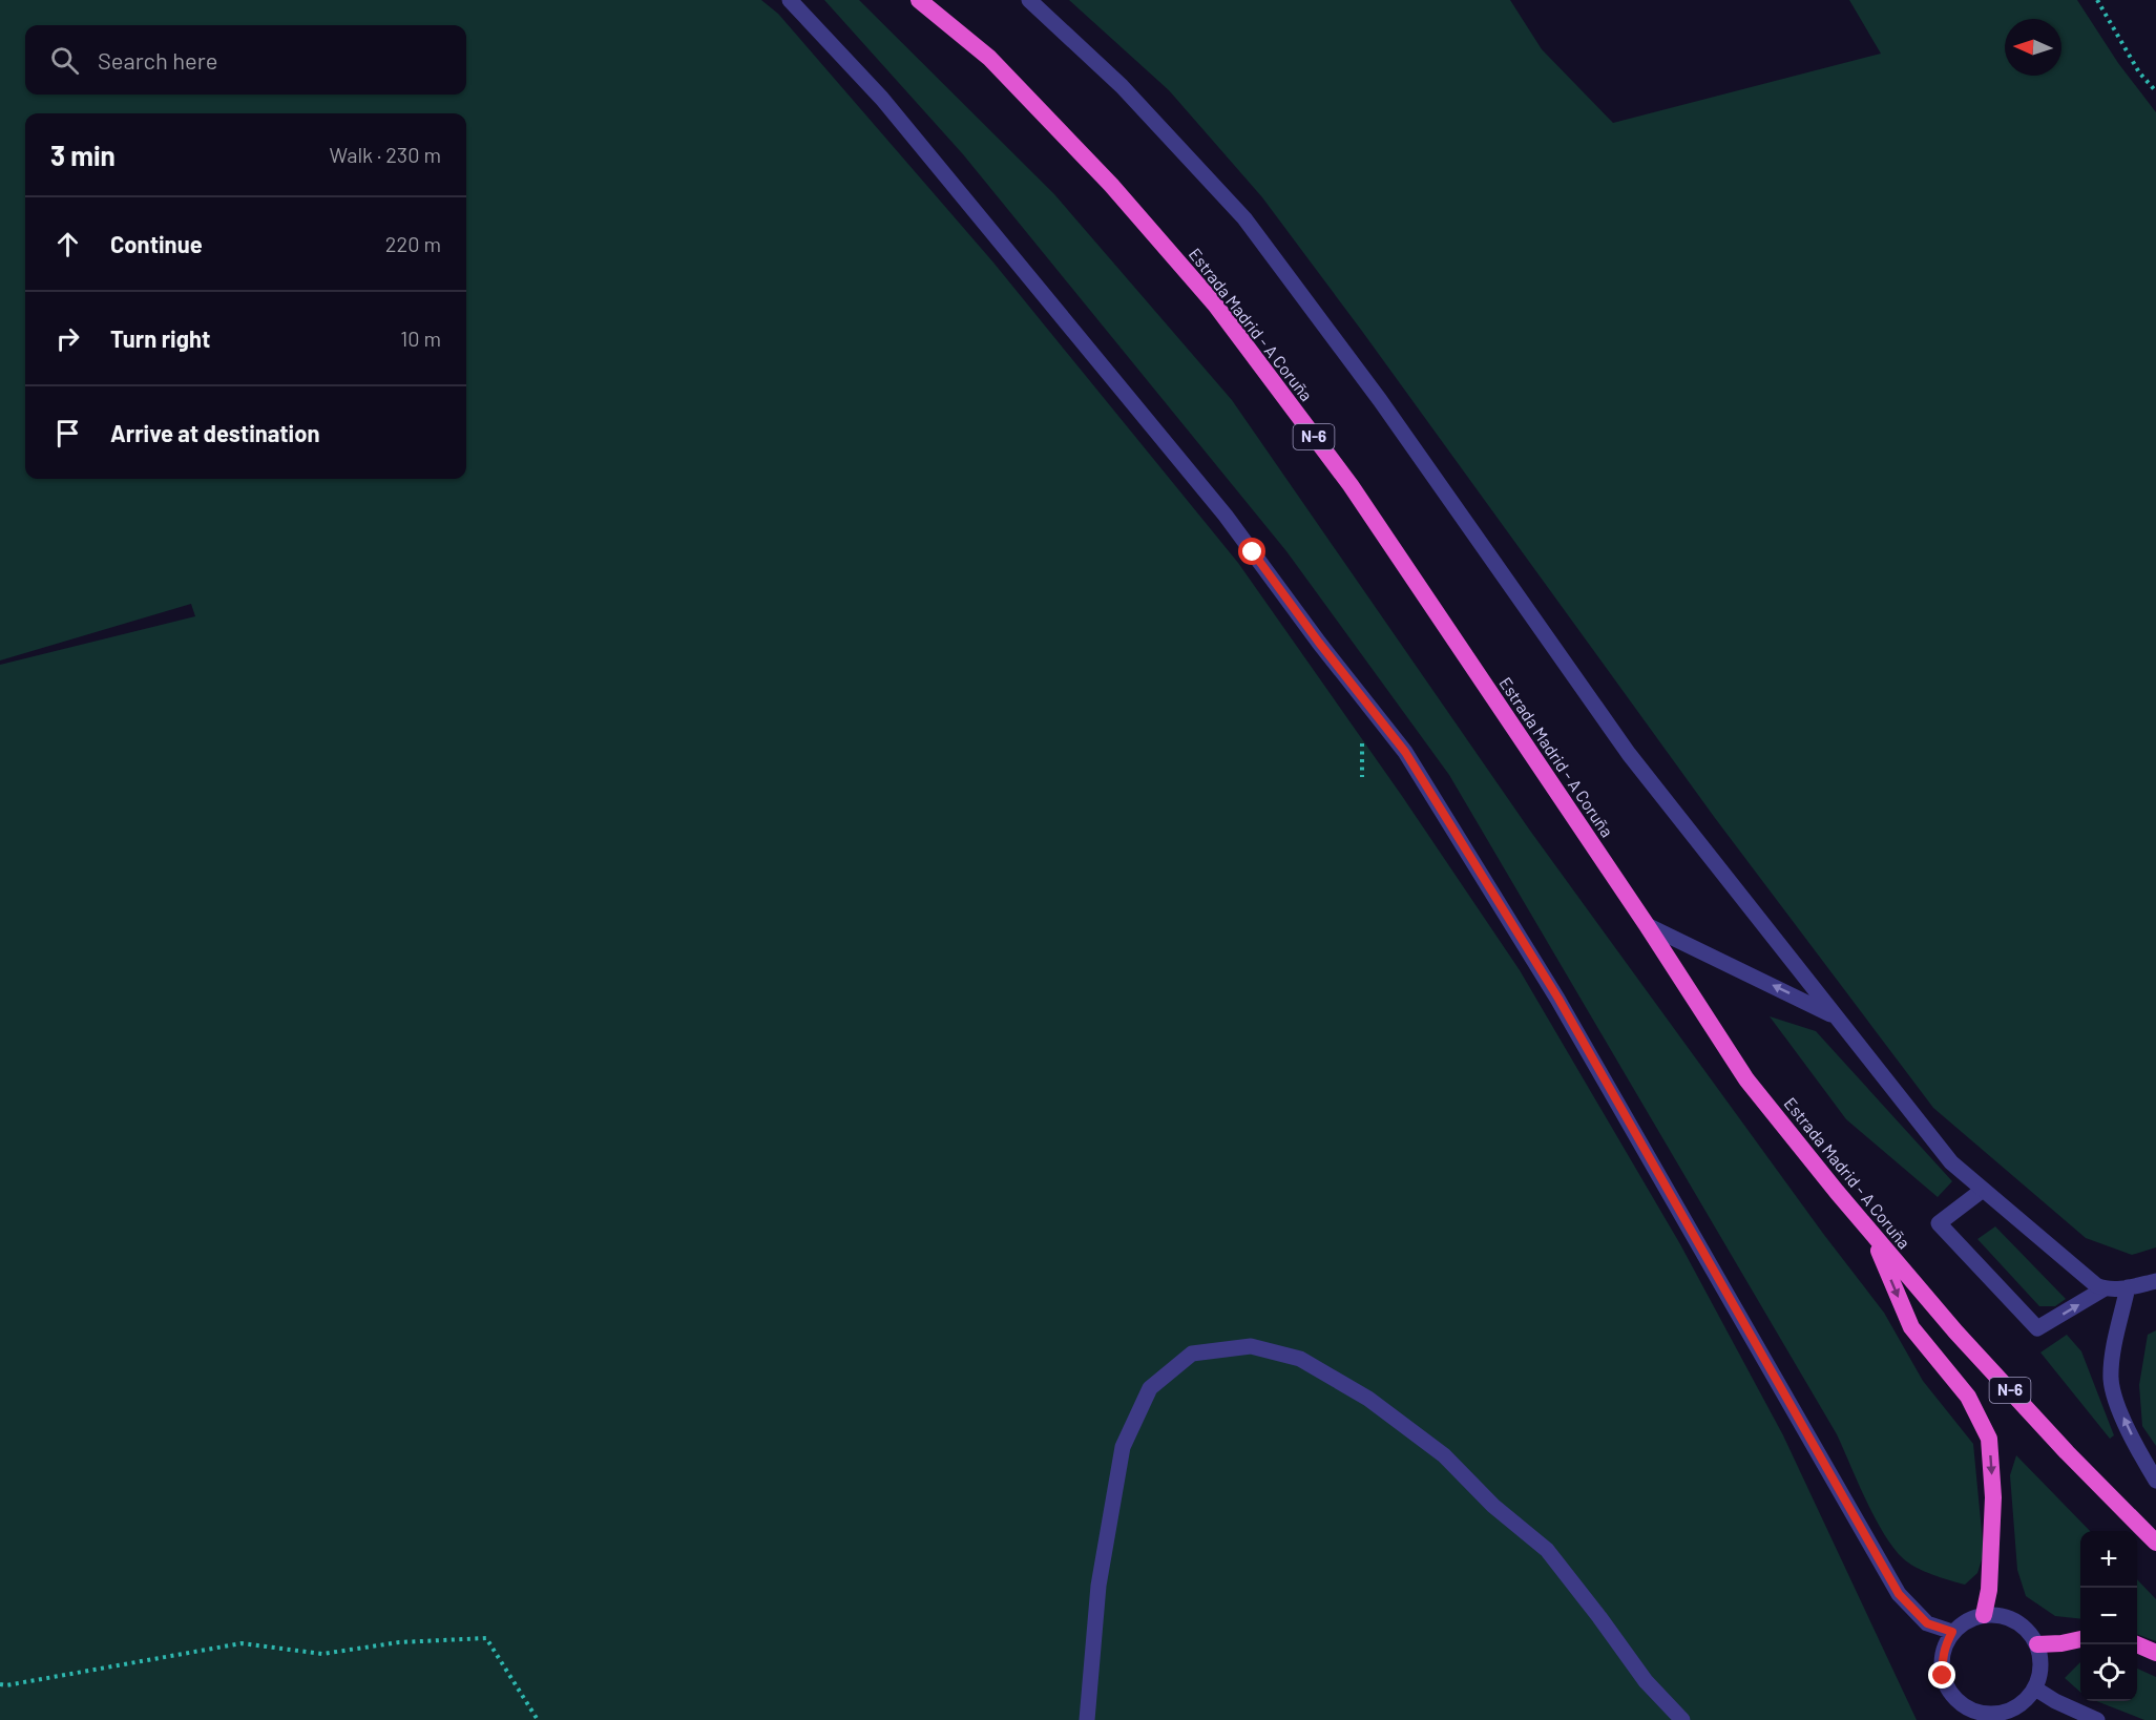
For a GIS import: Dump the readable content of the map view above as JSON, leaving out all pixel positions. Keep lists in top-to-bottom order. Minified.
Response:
{"streets":{"highway":["Estrada Madrid - A Coruña","N-6"]},"north":"left","page":{"search":"Search here","heading":["3 min","Walk · 230 m"],"list":[["Continue","220 m"],["Turn right","10 m"],"Arrive at destination"],"map_buttons":["+","−"]}}
